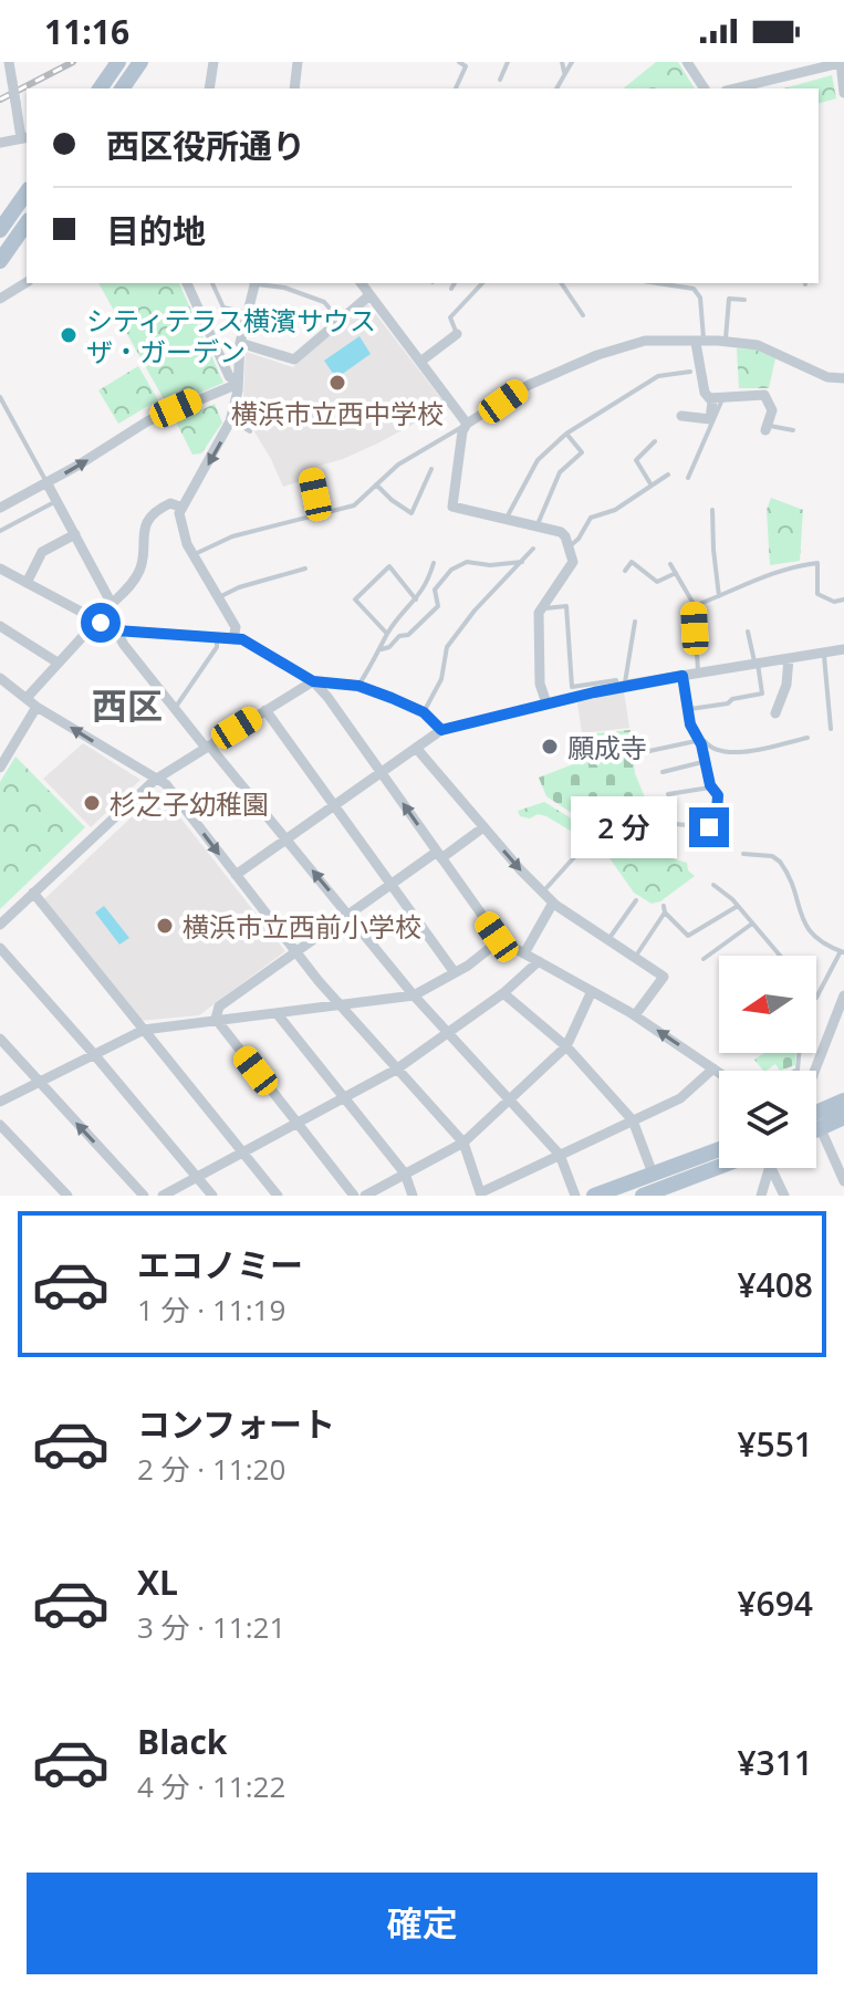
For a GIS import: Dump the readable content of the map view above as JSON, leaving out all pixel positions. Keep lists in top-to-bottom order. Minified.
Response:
{"districts":["西区"],"places":["シティテラス横濱サウス ザ・ガーデン","横浜市立西中学校","願成寺","杉之子幼稚園","横浜市立西前小学校"],"north":"left","page":{"status":"11:16","banner":["西区役所通り","目的地"],"bubble":"2 分","list":[{"name":"エコノミー","note":"1 分 · 11:19","value":"¥408"},{"name":"コンフォート","note":"2 分 · 11:20","value":"¥551"},{"name":"XL","note":"3 分 · 11:21","value":"¥694"},{"name":"Black","note":"4 分 · 11:22","value":"¥311"}],"buttons":"確定"}}
